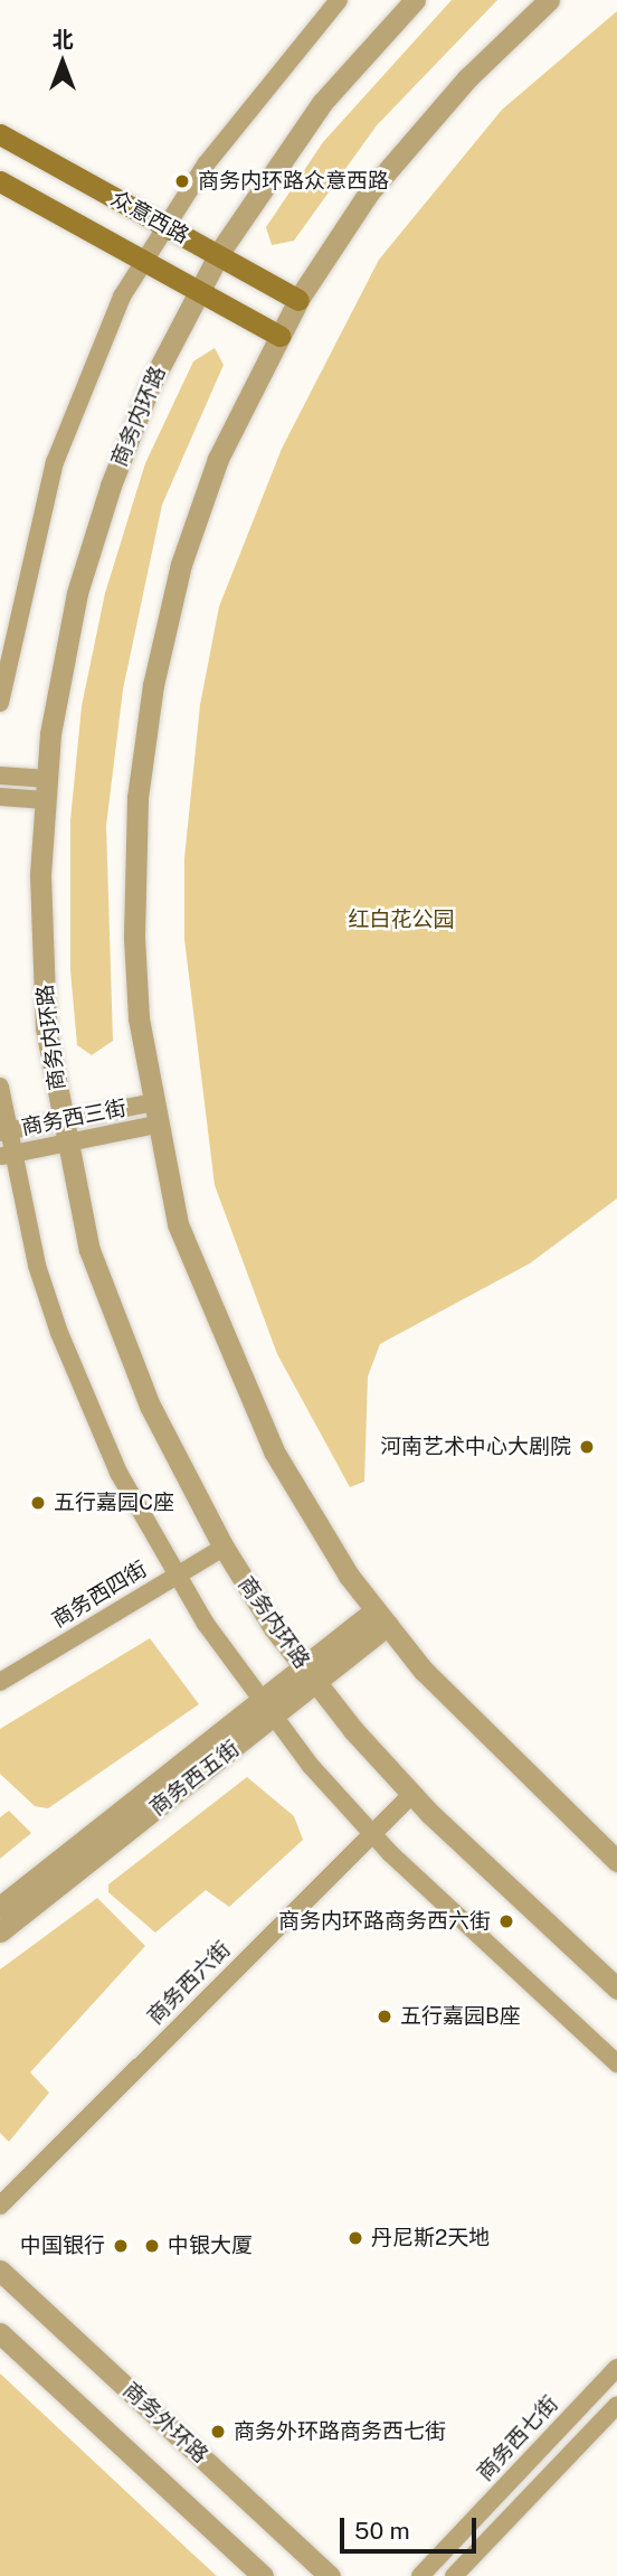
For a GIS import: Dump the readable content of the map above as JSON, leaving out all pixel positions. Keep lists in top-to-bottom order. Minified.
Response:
{"streets":{"main road":["众意西路"],"street":["商务内环路","商务西三街","商务西四街","商务西五街","商务西六街","商务外环路","商务西七街"]},"crossings":[["众意西路","商务内环路"],["商务内环路","商务西三街"],["商务内环路","商务西四街"],["商务内环路","商务西五街"],["商务内环路","商务西六街"]],"parks":["红白花公园"],"places":["商务内环路众意西路","河南艺术中心大剧院","五行嘉园C座","商务内环路商务西六街","五行嘉园B座","丹尼斯2天地","中国银行","中银大厦","商务外环路商务西七街"],"scale_bar":"50 m","north":"top"}
